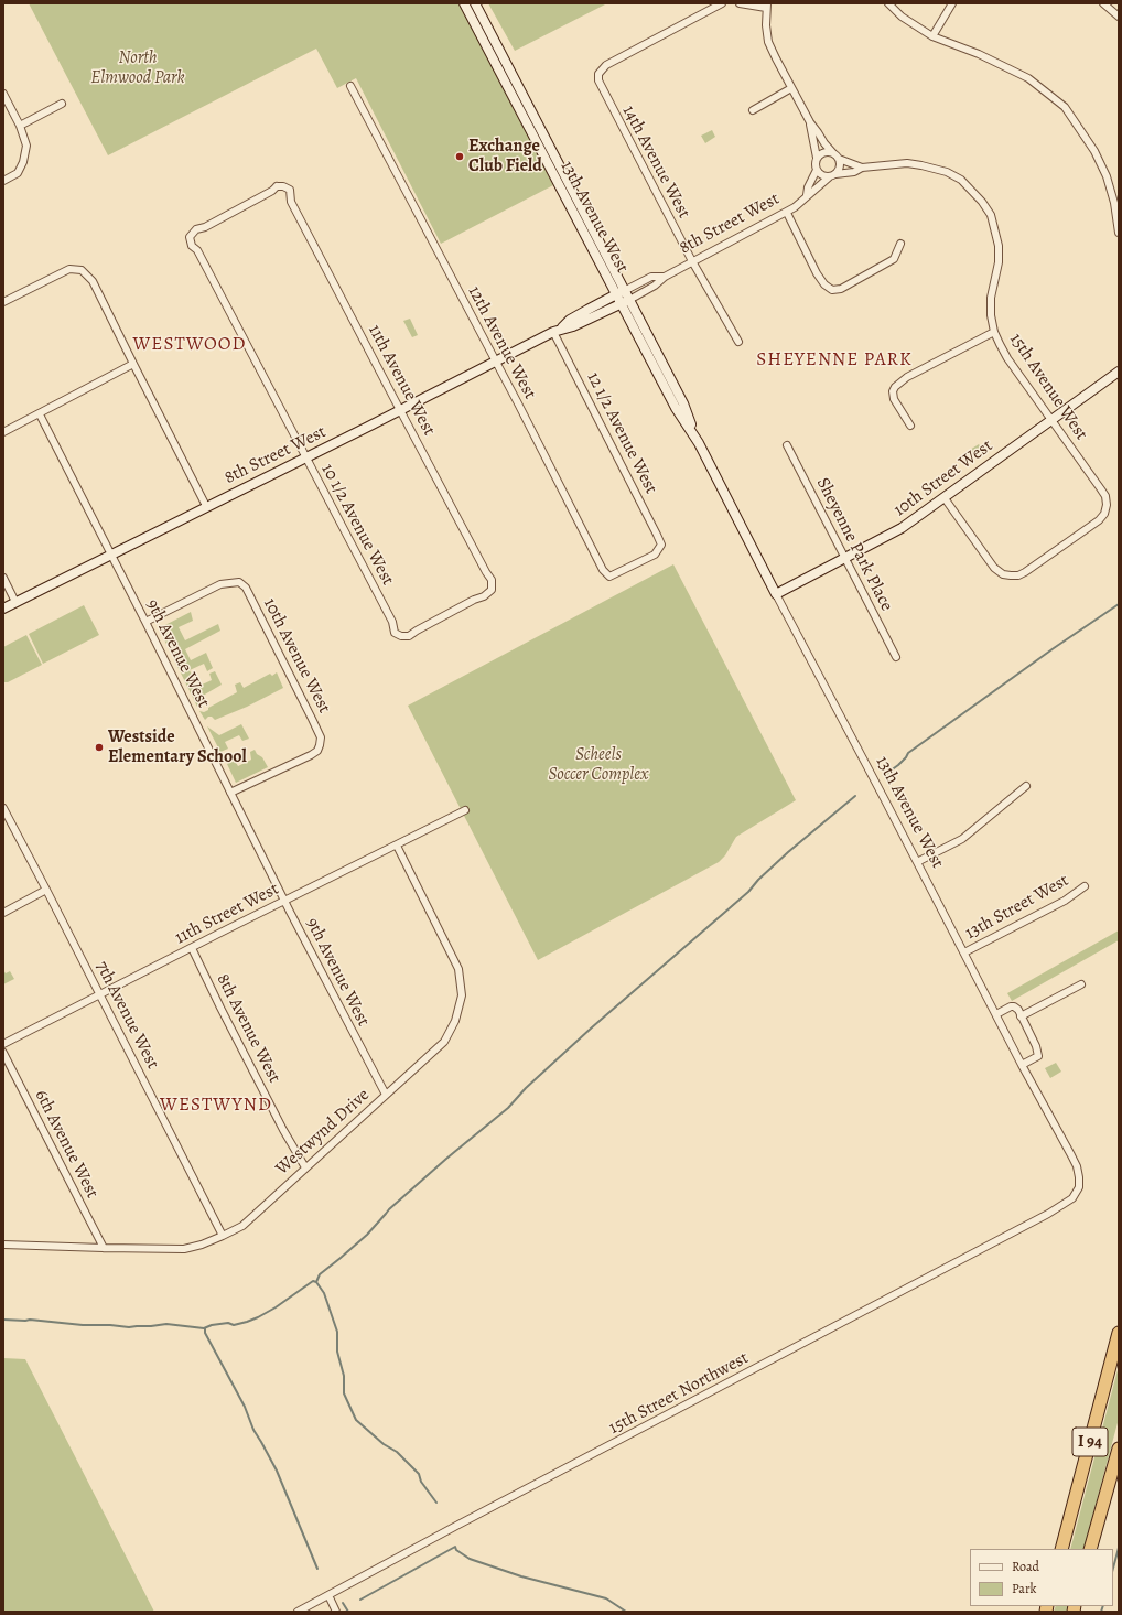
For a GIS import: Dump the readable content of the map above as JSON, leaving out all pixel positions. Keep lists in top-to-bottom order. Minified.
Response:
{"streets":{"highway":["I 94"],"street":["14th Avenue West","13th Avenue West","8th Street West","12th Avenue West","11th Avenue West","15th Avenue West","12 1/2 Avenue West","10th Street West","10 1/2 Avenue West","Sheyenne Park Place","9th Avenue West","10th Avenue West","13th Street West","11th Street West","7th Avenue West","8th Avenue West","Westwynd Drive","6th Avenue West","15th Street Northwest"]},"crossings":[["14th Avenue West","8th Street West"],["13th Avenue West","8th Street West"],["13th Avenue West","10th Street West"],["13th Avenue West","13th Street West"],["13th Avenue West","15th Street Northwest"],["8th Street West","12th Avenue West"],["8th Street West","11th Avenue West"],["8th Street West","15th Avenue West"],["8th Street West","12 1/2 Avenue West"],["8th Street West","10 1/2 Avenue West"],["8th Street West","9th Avenue West"],["12th Avenue West","12 1/2 Avenue West"],["11th Avenue West","10 1/2 Avenue West"],["15th Avenue West","10th Street West"],["10th Street West","Sheyenne Park Place"],["9th Avenue West","10th Avenue West"],["9th Avenue West","11th Street West"],["9th Avenue West","Westwynd Drive"],["11th Street West","7th Avenue West"],["11th Street West","8th Avenue West"],["11th Street West","Westwynd Drive"],["7th Avenue West","Westwynd Drive"],["8th Avenue West","Westwynd Drive"],["Westwynd Drive","6th Avenue West"]],"districts":["WESTWOOD","SHEYENNE PARK","WESTWYND"],"parks":["North Elmwood Park","Scheels Soccer Complex"],"places":["Exchange Club Field","Westside Elementary School"],"legend":["Road","Park"]}
